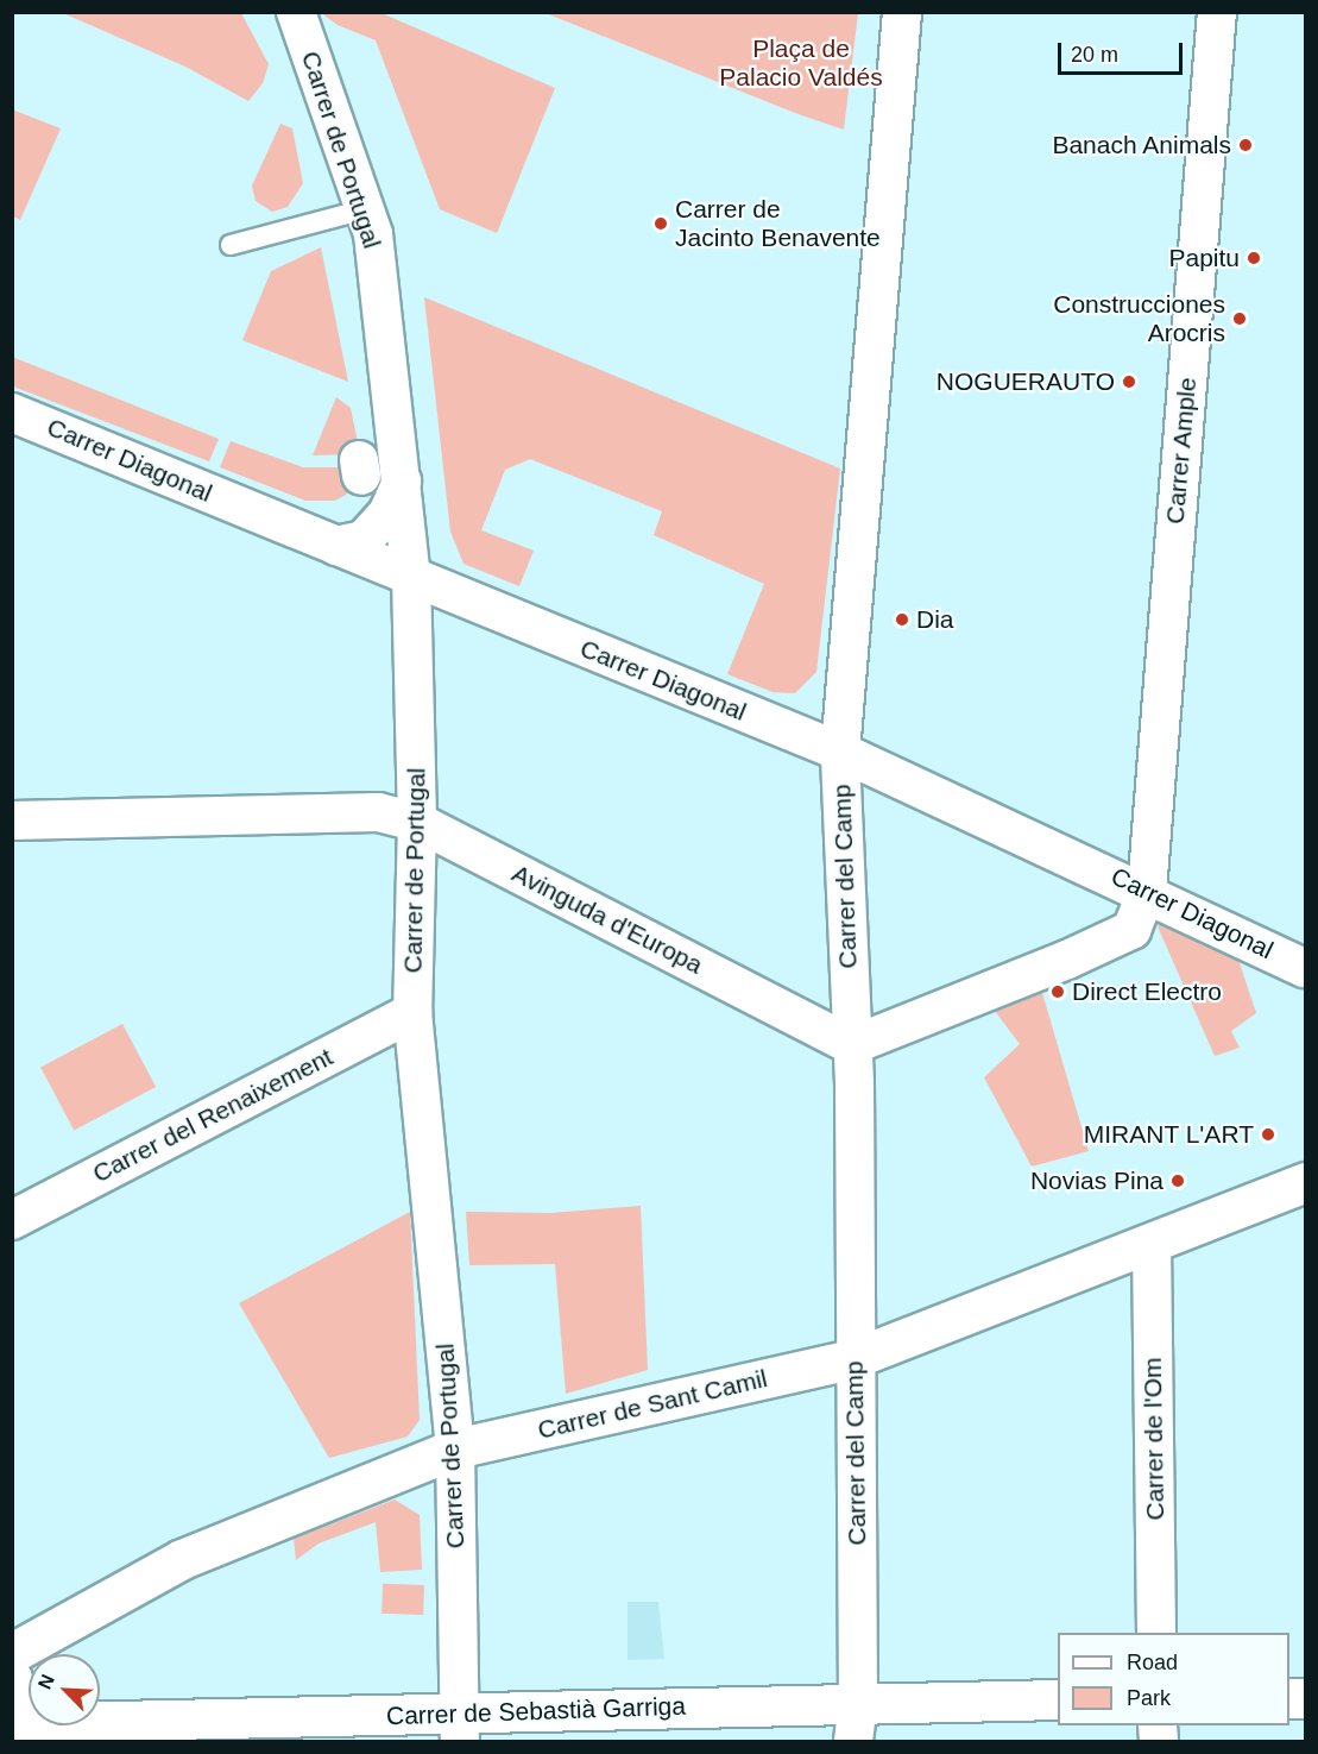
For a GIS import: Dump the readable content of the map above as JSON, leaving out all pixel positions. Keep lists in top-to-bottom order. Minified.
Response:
{"streets":{"street":["Carrer de Portugal","Carrer Ample","Carrer Diagonal","Carrer del Camp","Avinguda d'Europa","Carrer del Renaixement","Carrer de Sant Camil","Carrer de l'Om","Carrer de Sebastià Garriga"]},"crossings":[["Carrer de Portugal","Carrer Diagonal"],["Carrer de Portugal","Avinguda d'Europa"],["Carrer de Portugal","Carrer del Renaixement"],["Carrer de Portugal","Carrer de Sant Camil"],["Carrer de Portugal","Carrer de Sebastià Garriga"],["Carrer Ample","Carrer Diagonal"],["Carrer Diagonal","Carrer del Camp"],["Carrer del Camp","Avinguda d'Europa"],["Carrer del Camp","Carrer de Sant Camil"],["Carrer del Camp","Carrer de Sebastià Garriga"],["Carrer de Sant Camil","Carrer de l'Om"]],"parks":["Plaça de Palacio Valdés"],"places":["Banach Animals","Carrer de Jacinto Benavente","Papitu","Construcciones Arocris","NOGUERAUTO","Dia","Direct Electro","MIRANT L'ART","Novias Pina"],"legend":["Road","Park"],"scale_bar":"20 m","north":"top left"}
